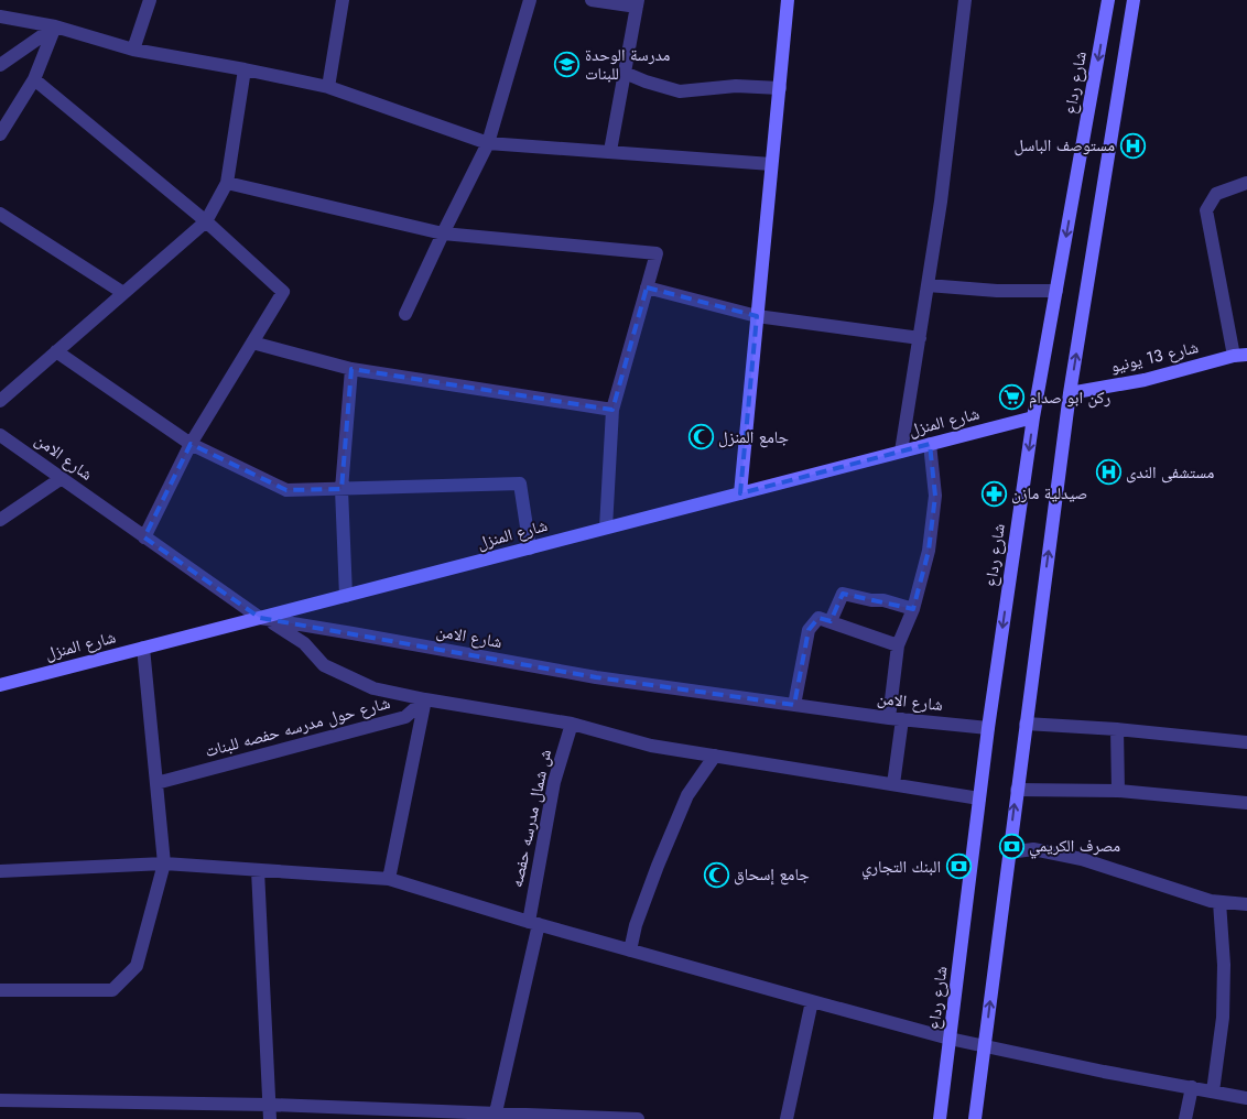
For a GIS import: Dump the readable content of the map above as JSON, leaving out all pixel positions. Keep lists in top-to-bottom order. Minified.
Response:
{"streets":{"main road":["شارع رداع","شارع 13 يونيو","شارع المنزل"],"street":["شارع الامن","شارع حول مدرسه حفصه للبنات","ش شمال مدرسه حفصه"]},"crossings":[["شارع رداع","شارع المنزل"],["شارع رداع","شارع الامن"],["شارع المنزل","شارع الامن"]],"places":{"school or university":["مدرسة الوحدة للبنات"],"hospital":["مستوصف الباسل","مستشفى الندى"],"supermarket":["ركن ابو صدام"],"mosque":["جامع المنزل","جامع إسحاق"],"pharmacy":["صيدلية مازن"],"bank":["مصرف الكريمي","البنك التجاري"]}}
